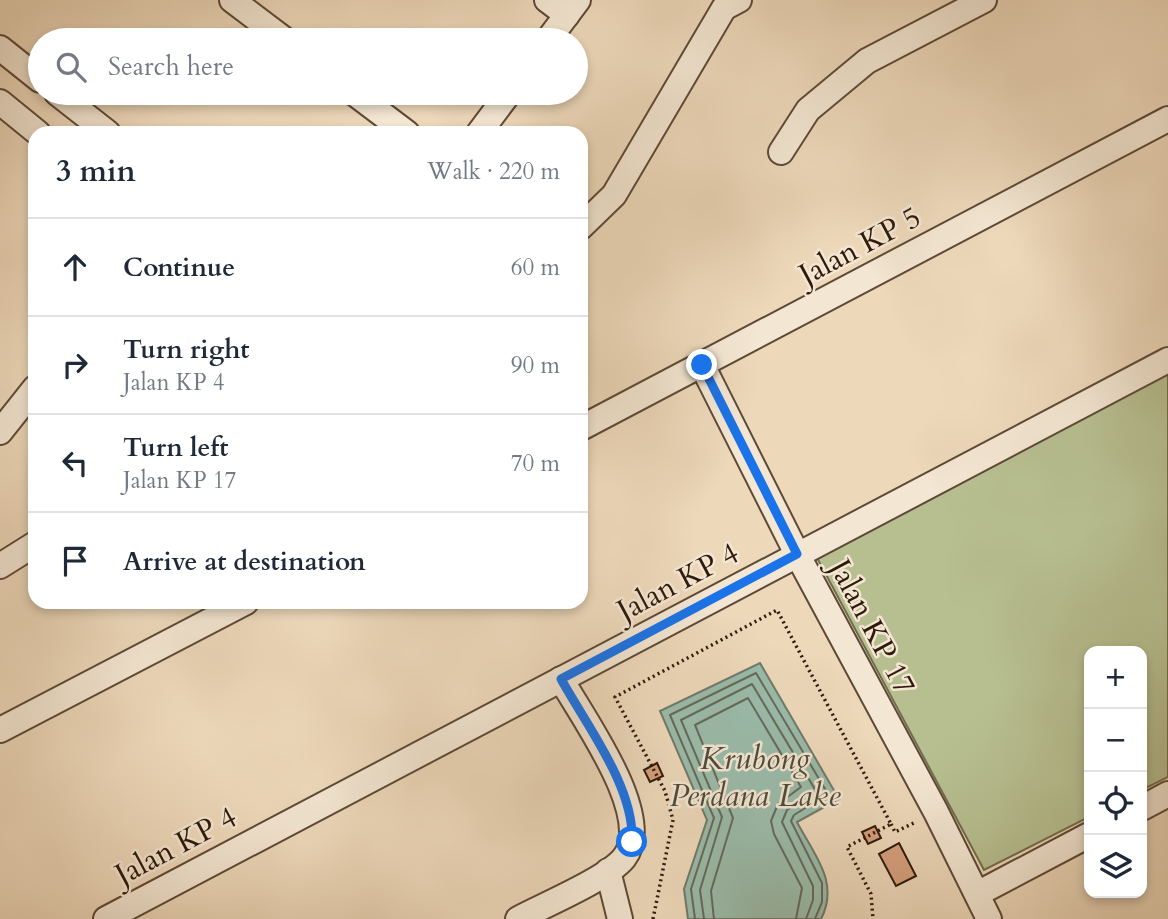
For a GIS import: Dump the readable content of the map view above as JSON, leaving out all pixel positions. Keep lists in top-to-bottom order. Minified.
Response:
{"streets":{"street":["Jalan KP 5","Jalan KP 4","Jalan KP 17"]},"crossings":[["Jalan KP 5","Jalan KP 17"],["Jalan KP 4","Jalan KP 17"]],"water":["Krubong Perdana Lake"],"page":{"search":"Search here","heading":["3 min","Walk · 220 m"],"list":[["Continue","60 m"],["Turn right","Jalan KP 4","90 m"],["Turn left","Jalan KP 17","70 m"],"Arrive at destination"],"map_buttons":["+","−"]}}
